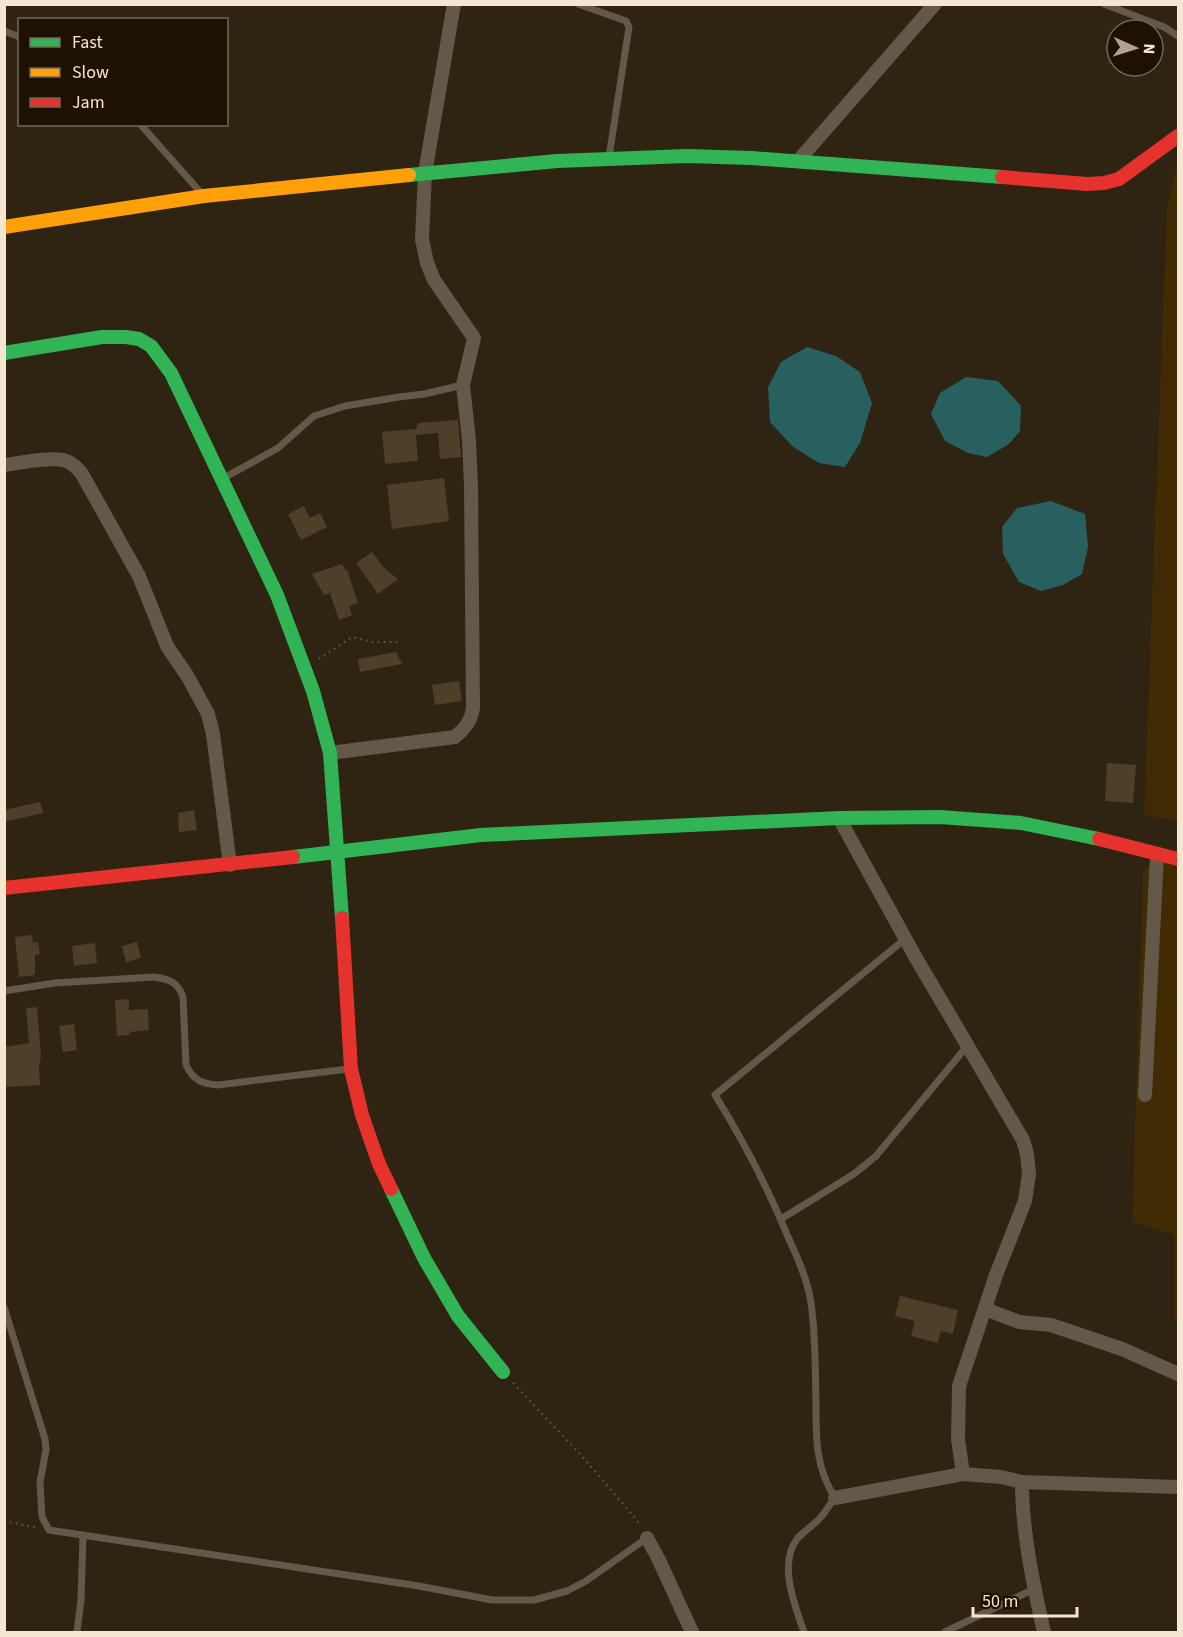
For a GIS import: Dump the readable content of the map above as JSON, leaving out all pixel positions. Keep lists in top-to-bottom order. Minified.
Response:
{"legend":["Fast","Slow","Jam"],"scale_bar":"50 m","north":"right"}
